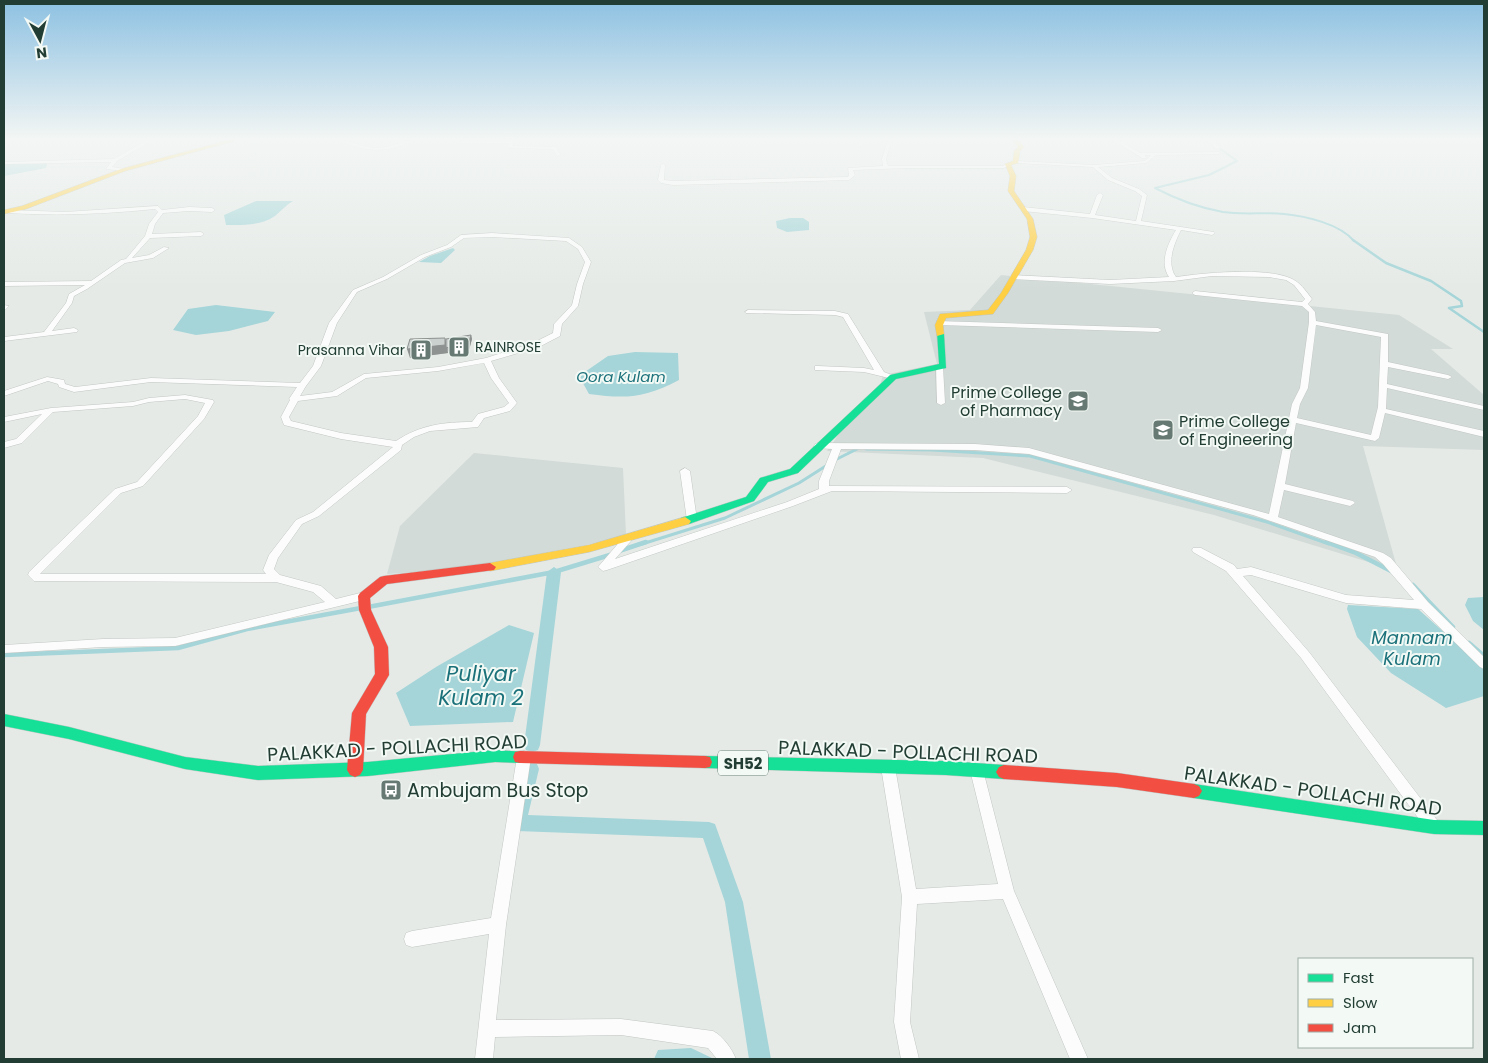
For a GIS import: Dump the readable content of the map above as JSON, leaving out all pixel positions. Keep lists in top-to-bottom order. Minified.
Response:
{"streets":{"street":["PALAKKAD - POLLACHI ROAD","SH52"]},"water":["Oora Kulam","Mannam Kulam","Puliyar Kulam 2"],"places":{"building":["RAINROSE","Prasanna Vihar"],"school or university":["Prime College of Pharmacy","Prime College of Engineering"],"bus stop":["Ambujam Bus Stop"]},"legend":["Fast","Slow","Jam"],"north":"bottom"}
